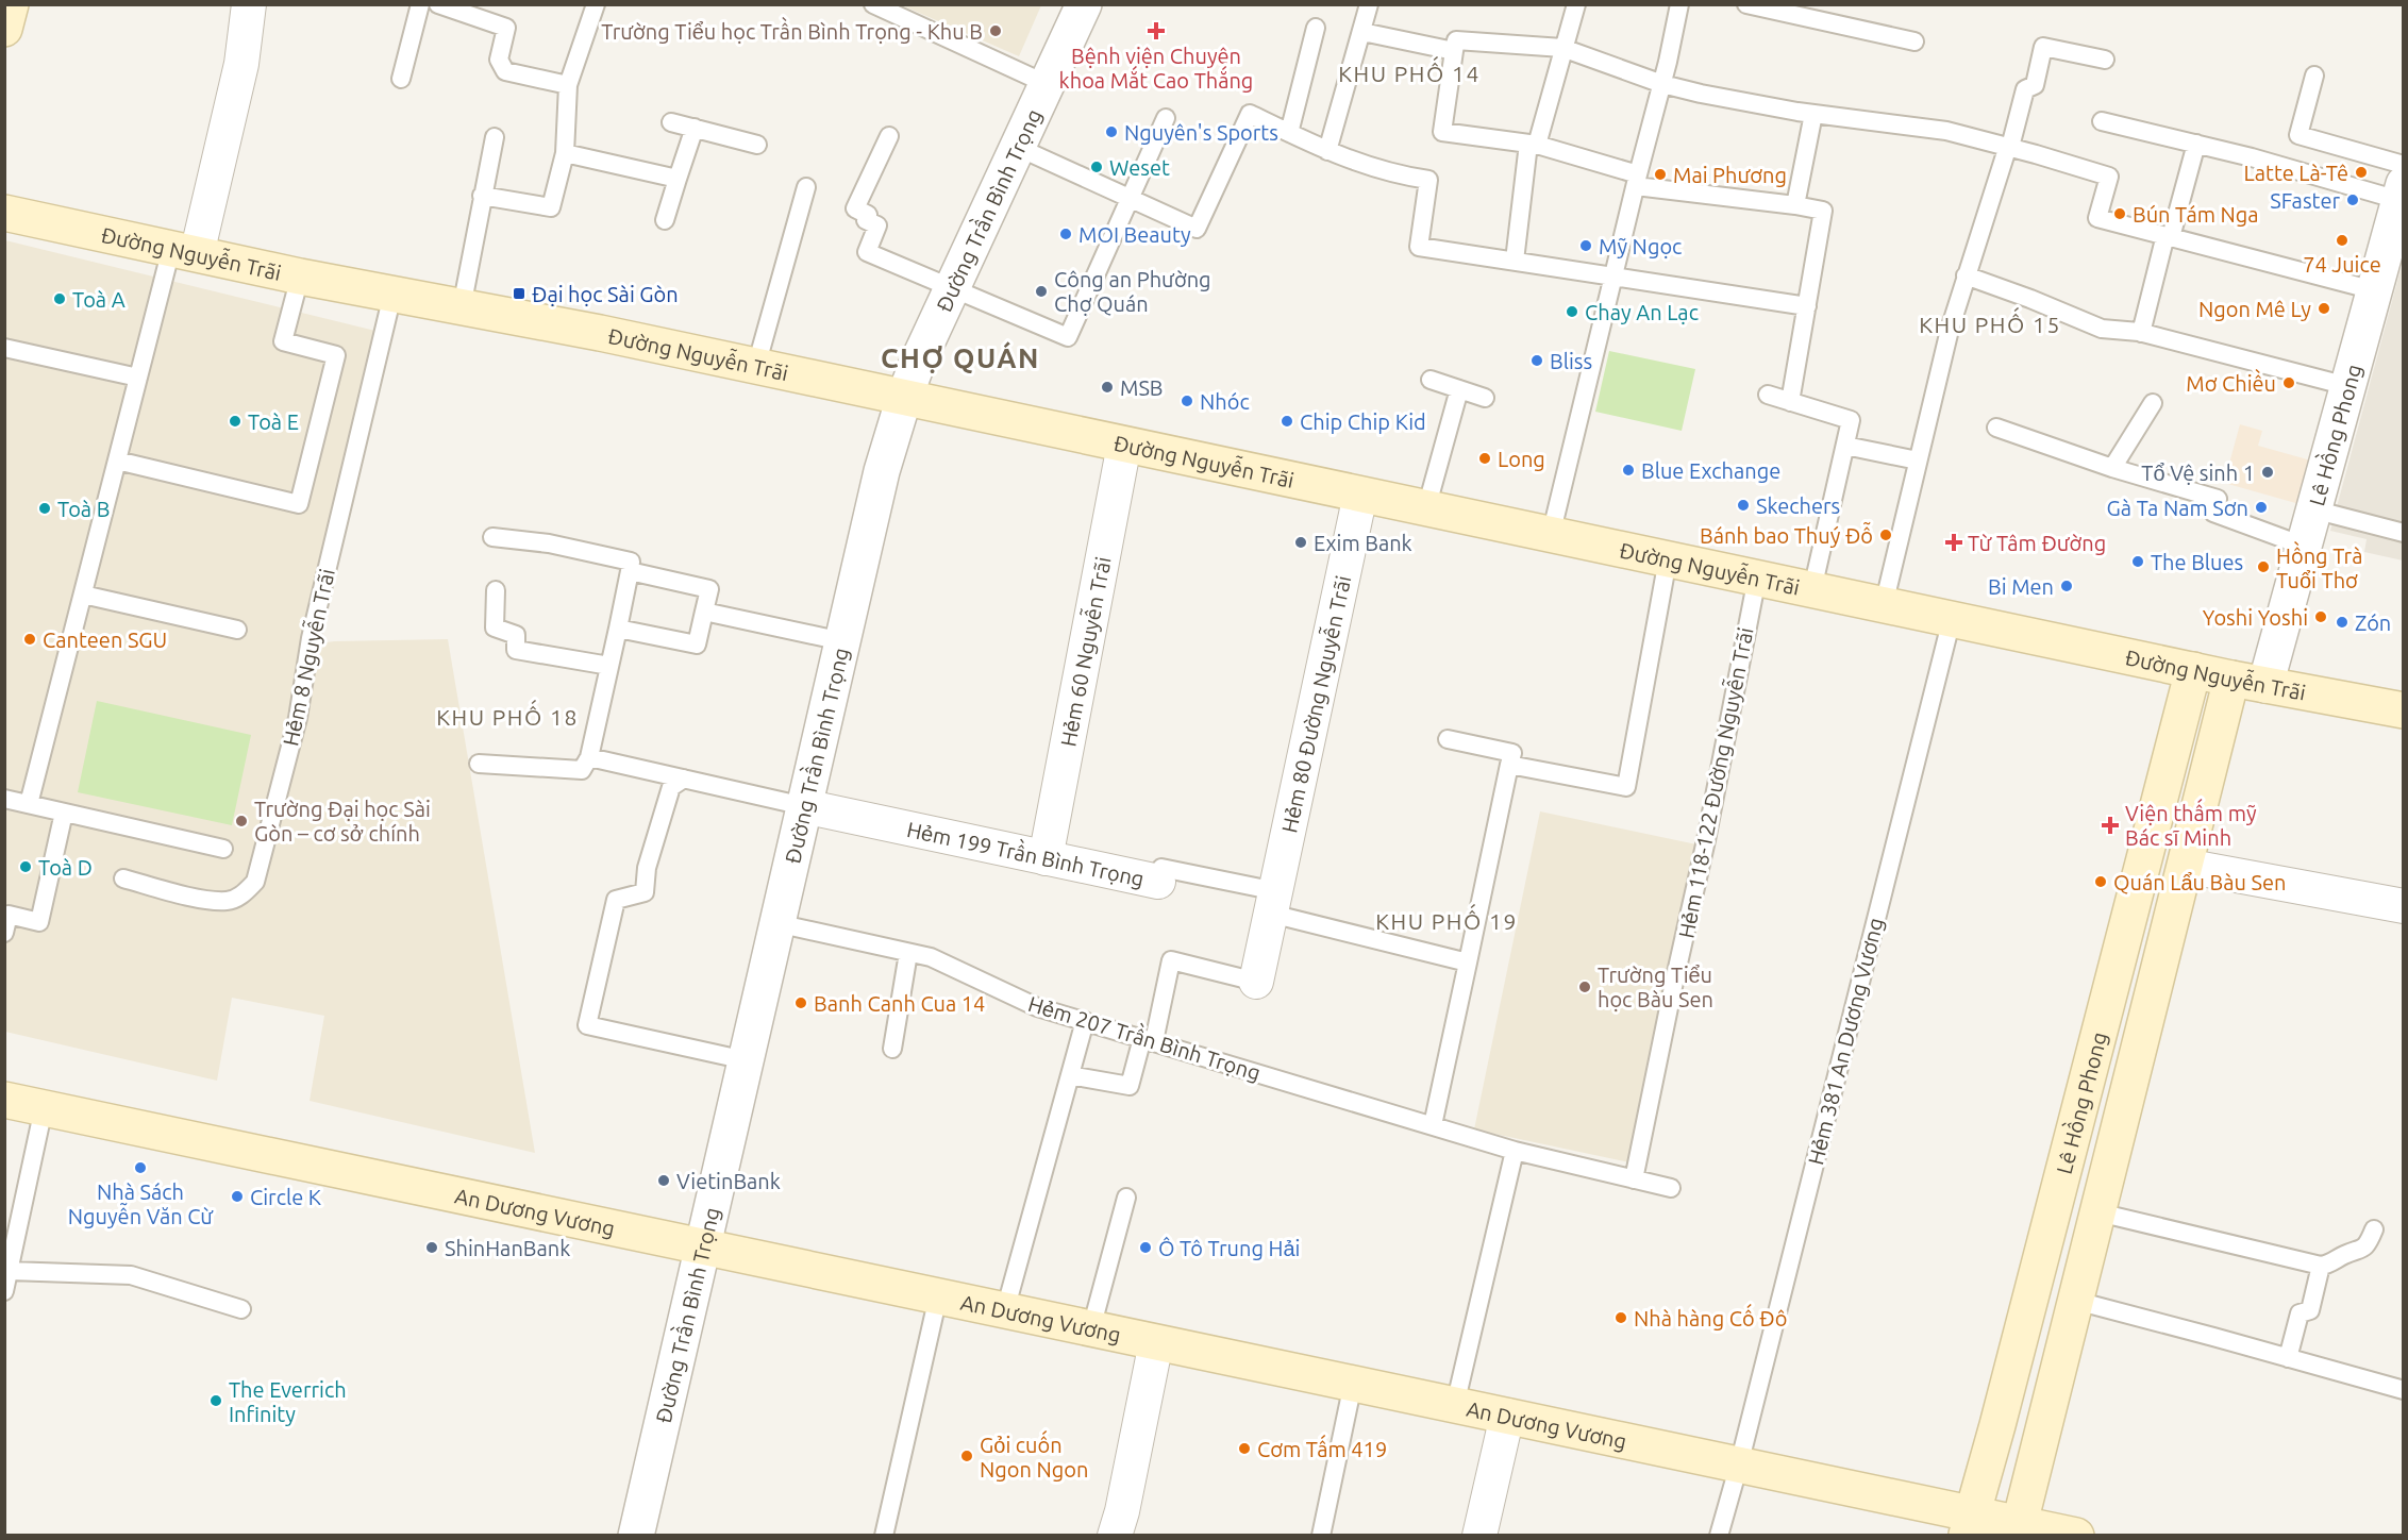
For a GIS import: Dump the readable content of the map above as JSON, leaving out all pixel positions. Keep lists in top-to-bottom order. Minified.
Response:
{"streets":{"main road":["Đường Nguyễn Trãi","Lê Hồng Phong","An Dương Vương"],"street":["Đường Trần Bình Trọng","Hẻm 60 Nguyễn Trãi","Hẻm 80 Đường Nguyễn Trãi","Hẻm 199 Trần Bình Trọng"],"lane":["Hẻm 8 Nguyễn Trãi","Hẻm 118-122 Đường Nguyễn Trãi","Hẻm 207 Trần Bình Trọng","Hẻm 381 An Dương Vương"]},"crossings":[["Đường Trần Bình Trọng","Đường Nguyễn Trãi"],["Đường Trần Bình Trọng","Hẻm 199 Trần Bình Trọng"],["Đường Trần Bình Trọng","Hẻm 207 Trần Bình Trọng"],["Đường Trần Bình Trọng","An Dương Vương"],["Đường Nguyễn Trãi","Lê Hồng Phong"],["Đường Nguyễn Trãi","Hẻm 60 Nguyễn Trãi"],["Đường Nguyễn Trãi","Hẻm 8 Nguyễn Trãi"],["Đường Nguyễn Trãi","Hẻm 80 Đường Nguyễn Trãi"],["Đường Nguyễn Trãi","Hẻm 118-122 Đường Nguyễn Trãi"],["Đường Nguyễn Trãi","Hẻm 381 An Dương Vương"],["Lê Hồng Phong","An Dương Vương"],["Hẻm 60 Nguyễn Trãi","Hẻm 199 Trần Bình Trọng"],["Hẻm 80 Đường Nguyễn Trãi","Hẻm 199 Trần Bình Trọng"],["Hẻm 118-122 Đường Nguyễn Trãi","Hẻm 207 Trần Bình Trọng"],["Hẻm 381 An Dương Vương","An Dương Vương"]],"districts":["KHU PHỐ 14","KHU PHỐ 15","CHỢ QUÁN","KHU PHỐ 18","KHU PHỐ 19"],"places":{"other":["Trường Tiểu học Trần Bình Trọng - Khu B","Nguyên's Sports","Weset","Latte Là-Tê","Mai Phương","SFaster","Bún Tám Nga","MOI Beauty","74 Juice","Mỹ Ngọc","Công an Phường Chợ Quán","Toà A","Ngon Mê Ly","Chay An Lạc","Bliss","Mơ Chiều","MSB","Nhóc","Toà E","Chip Chip Kid","Long","Blue Exchange","Tổ Vệ sinh 1","Skechers","Gà Ta Nam Sơn","Toà B","Bánh bao Thuý Đỗ","Exim Bank","The Blues","Hồng Trà Tuổi Thơ","Bi Men","Yoshi Yoshi","Zón","Canteen SGU","Trường Đại học Sài Gòn – cơ sở chính","Toà D","Quán Lẩu Bàu Sen","Trường Tiểu học Bàu Sen","Banh Canh Cua 14","Nhà Sách Nguyễn Văn Cừ","VietinBank","Circle K","ShinHanBank","Ô Tô Trung Hải","Nhà hàng Cố Đô","The Everrich Infinity","Cơm Tấm 419","Gỏi cuốn Ngon Ngon"],"health":["Bệnh viện Chuyên khoa Mắt Cao Thắng","Từ Tâm Đường","Viện thấm mỹ Bác sĩ Minh"],"transit":["Đại học Sài Gòn"]}}
